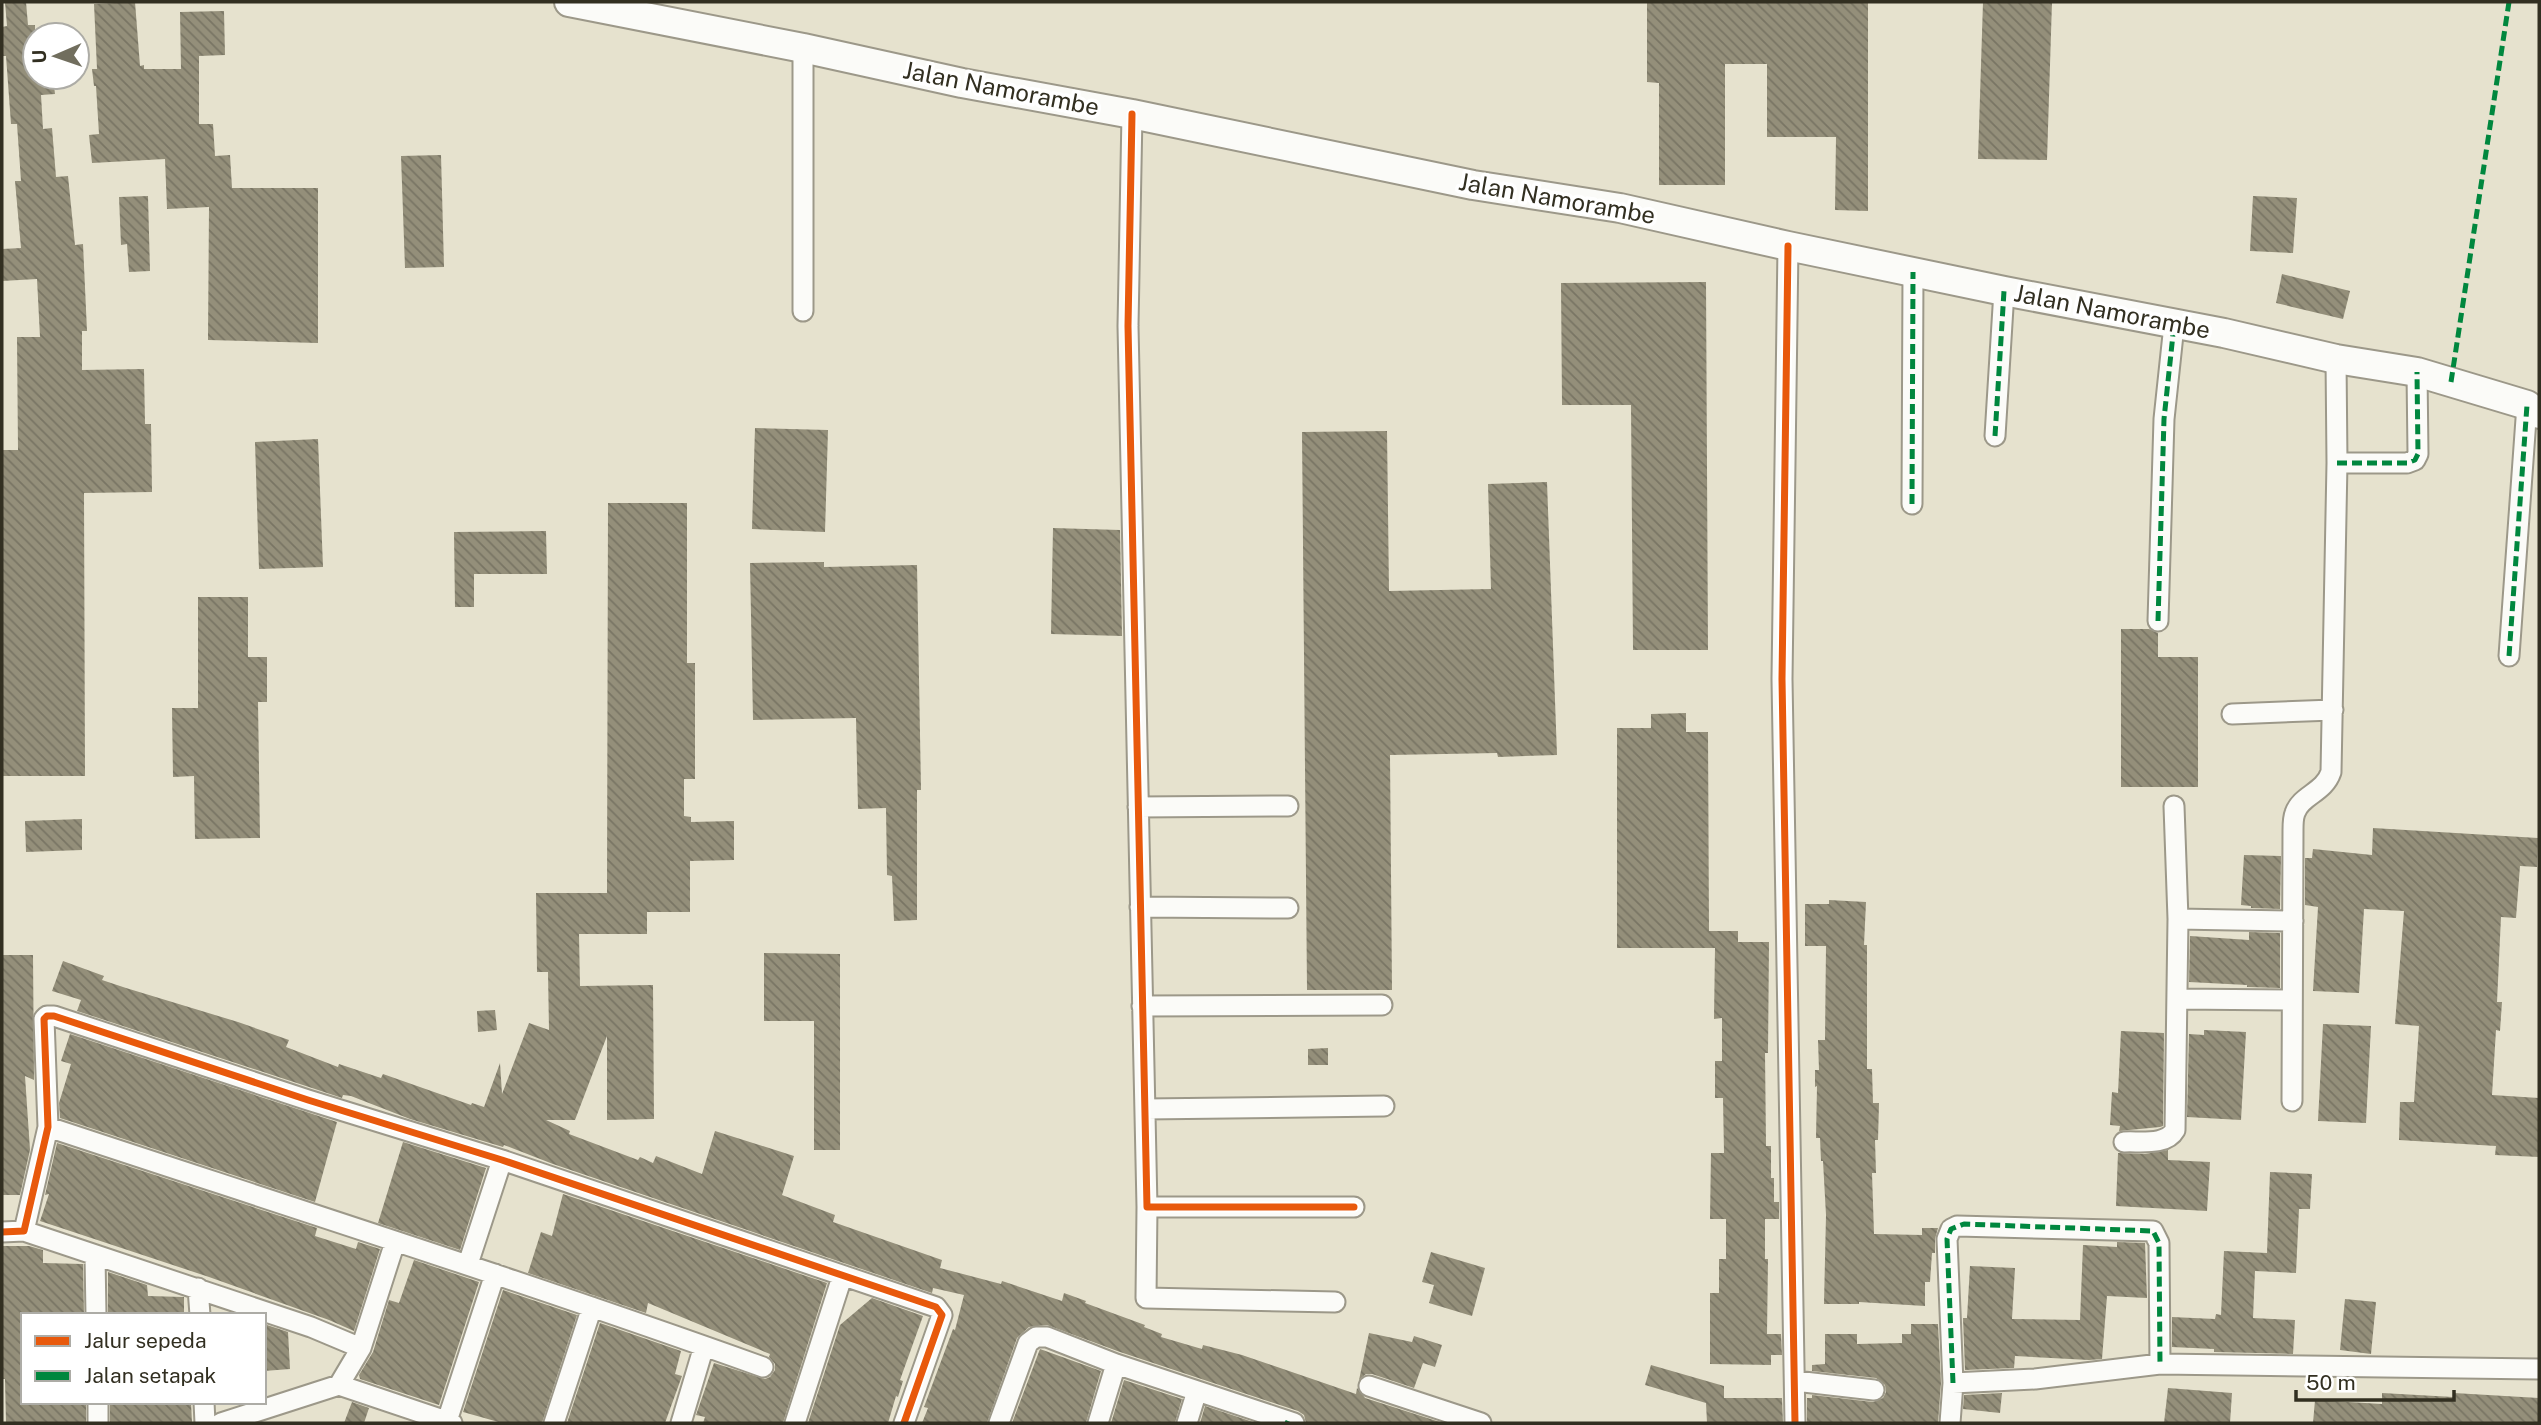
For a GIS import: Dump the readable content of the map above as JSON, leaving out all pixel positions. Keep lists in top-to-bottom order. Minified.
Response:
{"streets":{"main road":["Jalan Namorambe"]},"legend":["Jalur sepeda","Jalan setapak"],"scale_bar":"50 m","north":"left"}
